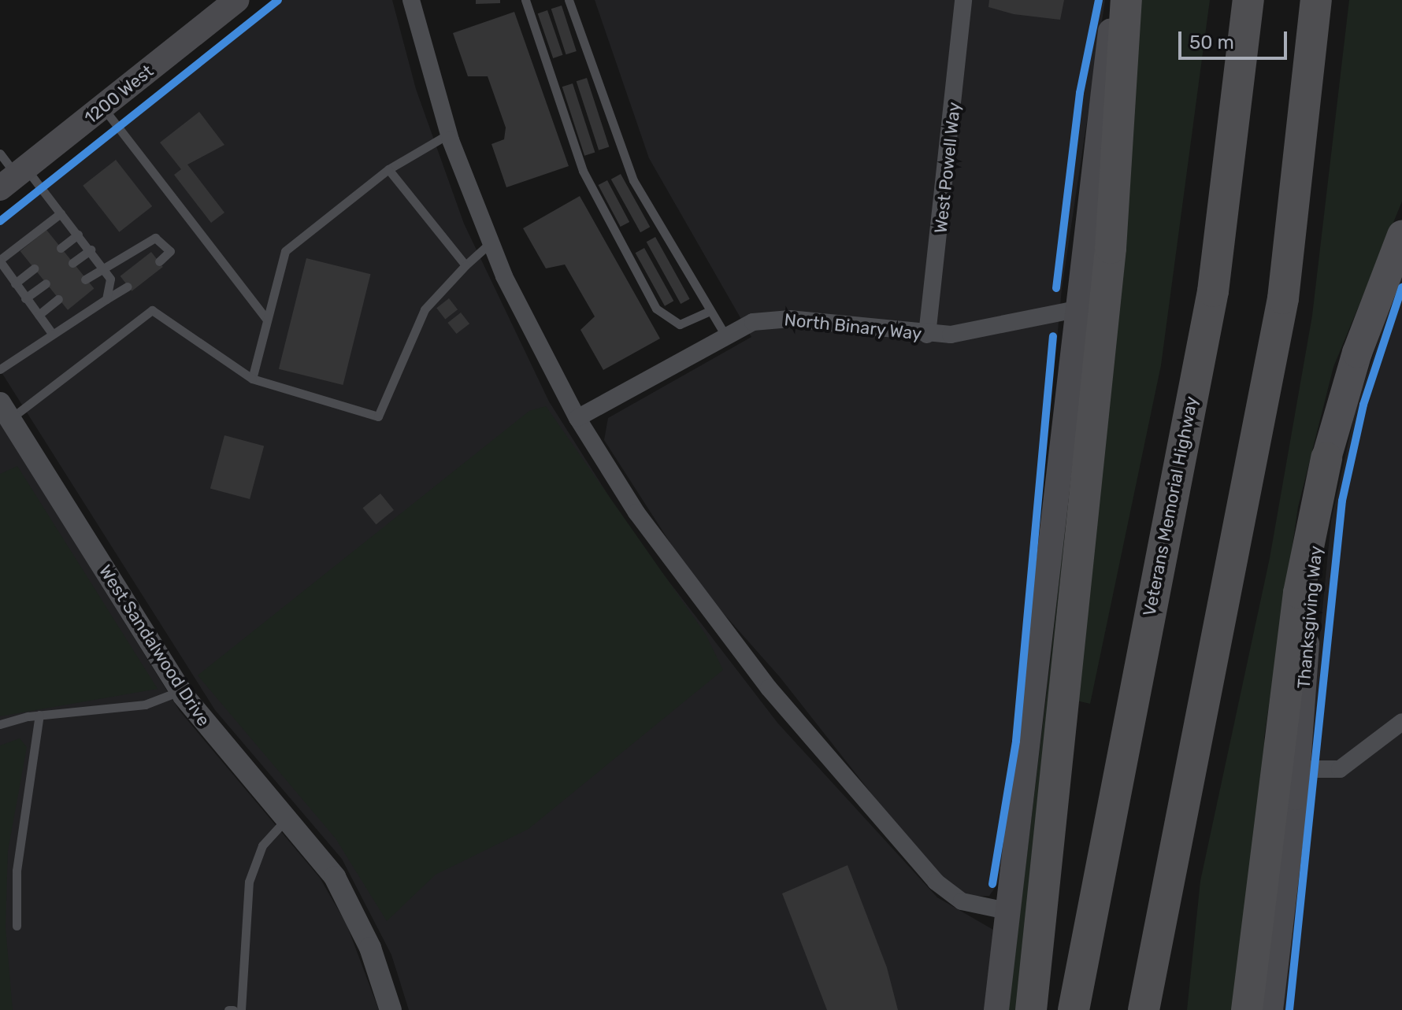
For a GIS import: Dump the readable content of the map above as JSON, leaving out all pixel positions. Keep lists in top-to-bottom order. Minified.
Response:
{"streets":{"highway":["Veterans Memorial Highway","Thanksgiving Way"],"main road":["1200 West"],"street":["West Powell Way","North Binary Way","West Sandalwood Drive"]},"crossings":[["West Powell Way","North Binary Way"]],"scale_bar":"50 m"}
